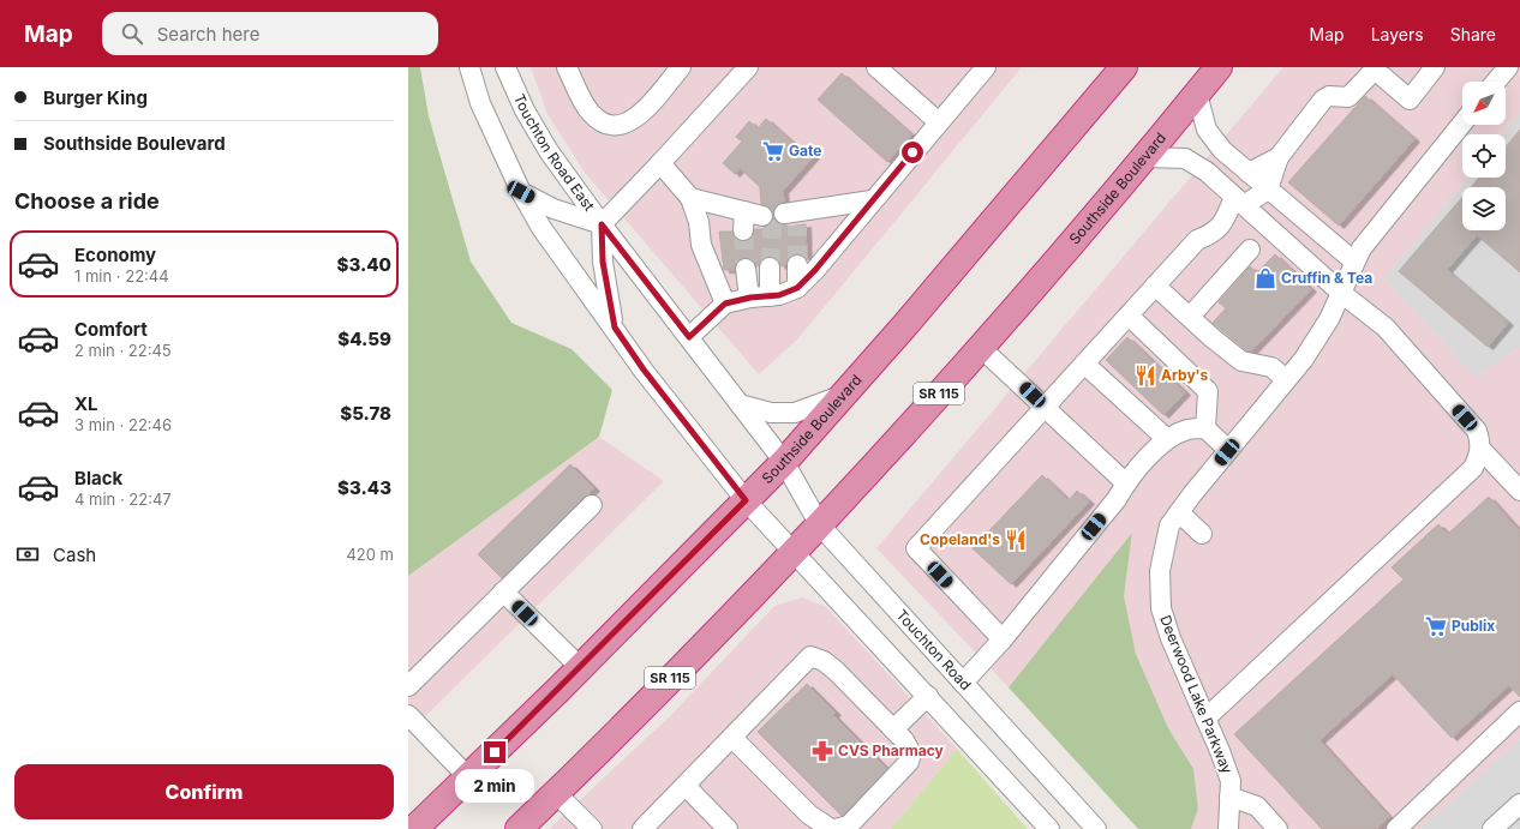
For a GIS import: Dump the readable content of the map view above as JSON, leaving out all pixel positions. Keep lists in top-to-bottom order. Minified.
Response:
{"streets":{"highway":["Southside Boulevard","SR 115"],"street":["Touchton Road East","Touchton Road","Deerwood Lake Parkway"]},"crossings":[["Touchton Road East","Southside Boulevard"],["Touchton Road East","Touchton Road"],["Southside Boulevard","Touchton Road"]],"places":{"supermarket":["Gate","Publix"],"shop":["Cruffin & Tea"],"restaurant":["Arby's","Copeland's"],"pharmacy":["CVS Pharmacy"]},"north":"bottom left","page":{"header":"Map","search":"Search here","nav":["Map","Layers","Share"],"banner":["Burger King","Southside Boulevard"],"heading":"Choose a ride","list":[{"name":"Economy","note":"1 min · 22:44","value":"$3.40"},{"name":"Comfort","note":"2 min · 22:45","value":"$4.59"},{"name":"XL","note":"3 min · 22:46","value":"$5.78"},{"name":"Black","note":"4 min · 22:47","value":"$3.43"}],"pay":["Cash","420 m"],"buttons":"Confirm","bubble":"2 min"}}
